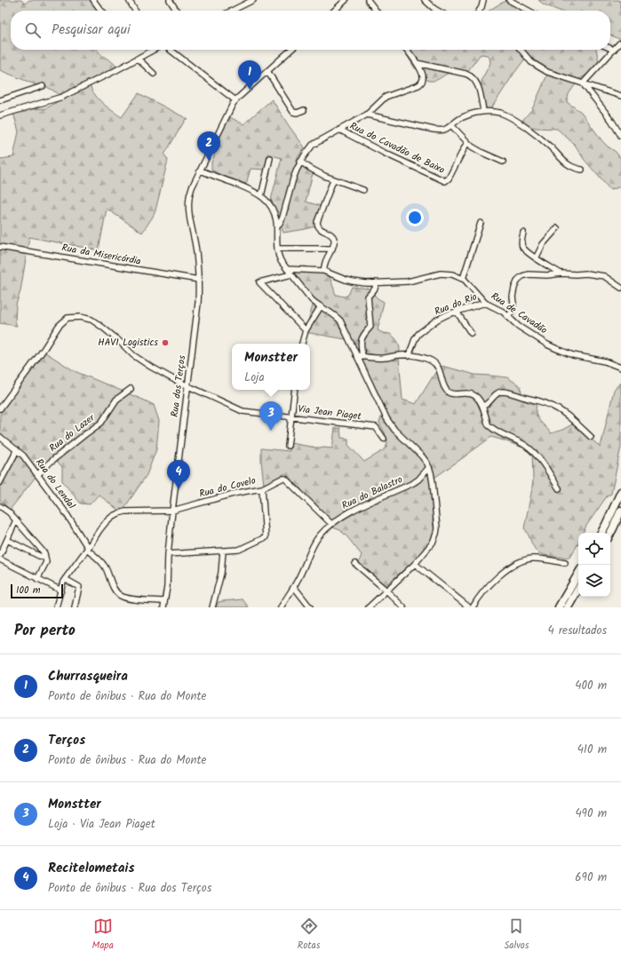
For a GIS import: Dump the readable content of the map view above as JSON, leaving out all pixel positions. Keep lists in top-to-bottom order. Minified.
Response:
{"streets":{"street":["Rua do Cavadão de Baixo","Rua da Misericórdia","Rua do Rio","Rua de Cavadão","Rua dos Terços","Via Jean Piaget","Rua do Lazer","Rua do Lendal","Rua do Covelo","Rua do Balastro"]},"crossings":[["Rua da Misericórdia","Rua dos Terços"],["Rua do Rio","Rua de Cavadão"],["Rua dos Terços","Via Jean Piaget"],["Rua dos Terços","Rua do Lendal"],["Rua dos Terços","Rua do Covelo"],["Rua do Lazer","Rua do Lendal"],["Rua do Lendal","Rua do Covelo"],["Rua do Covelo","Rua do Balastro"]],"places":["HAVI Logistics"],"scale_bar":"100 m","page":{"search":"Pesquisar aqui","pins":["1","2","3","4"],"popup":["Monstter","Loja"],"scale":"100 m","heading":["Por perto","4 resultados"],"list":[{"mark":"1","name":"Churrasqueira","note":"Ponto de ônibus · Rua do Monte","value":"400 m"},{"mark":"2","name":"Terços","note":"Ponto de ônibus · Rua do Monte","value":"410 m"},{"mark":"3","name":"Monstter","note":"Loja · Via Jean Piaget","value":"490 m"},{"mark":"4","name":"Recitelometais","note":"Ponto de ônibus · Rua dos Terços","value":"690 m"}],"nav":["Mapa","Rotas","Salvos"]}}
